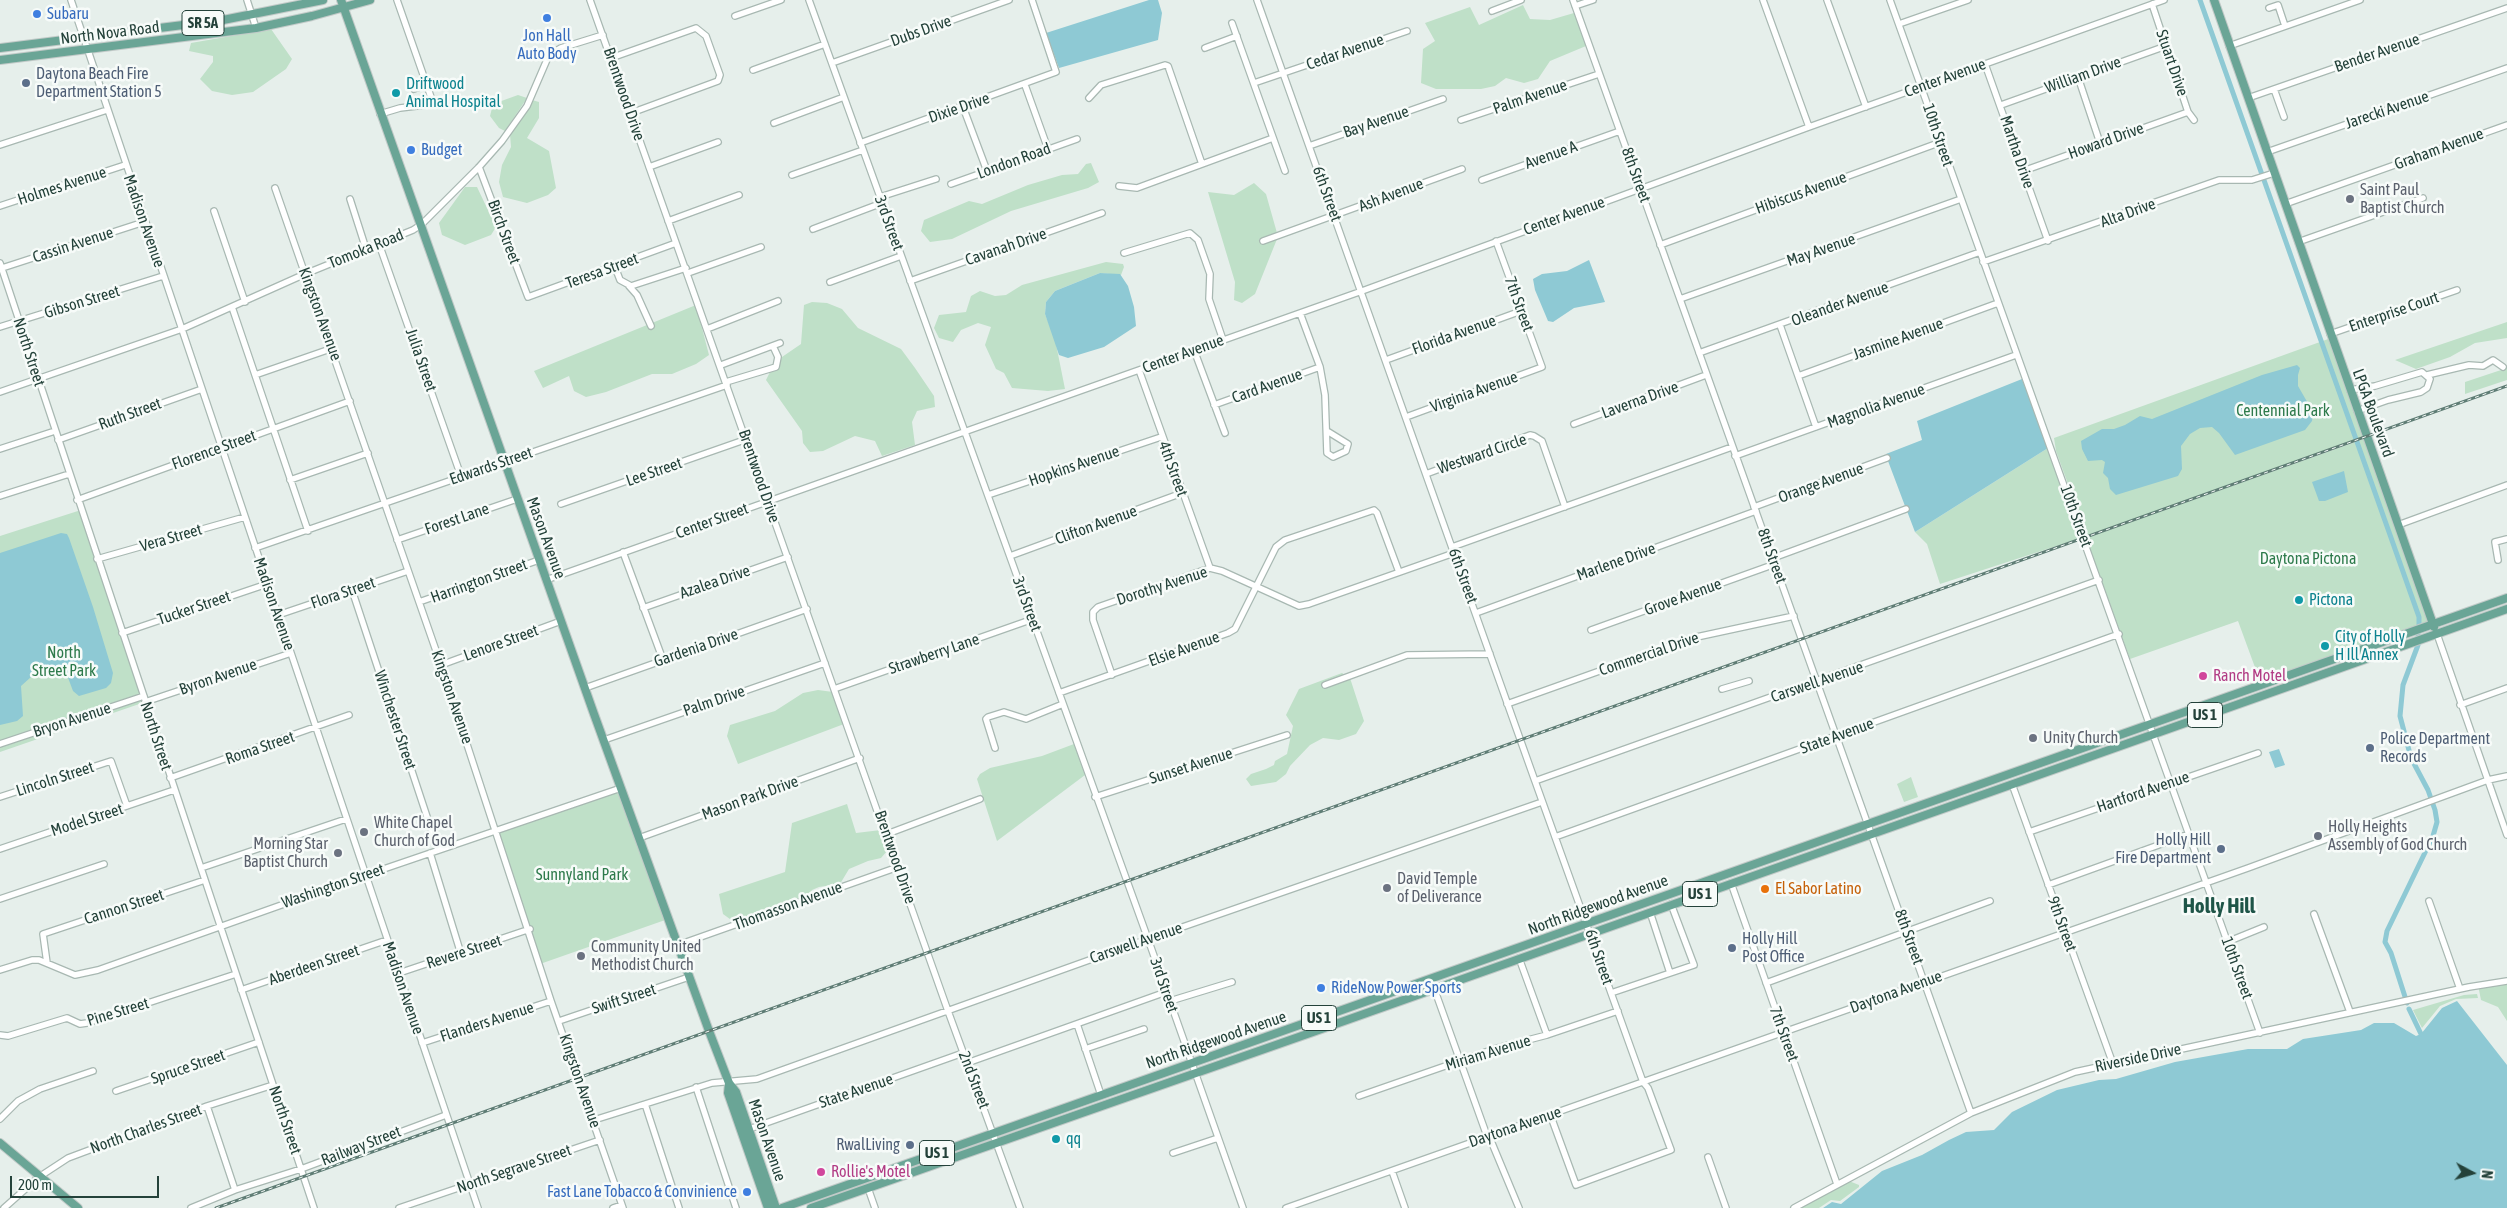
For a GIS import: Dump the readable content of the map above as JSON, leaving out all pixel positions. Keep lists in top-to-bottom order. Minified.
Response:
{"streets":{"main road":["SR 5A","North Nova Road","LPGA Boulevard","Mason Avenue","US 1","North Ridgewood Avenue"],"street":["Dubs Drive","Cedar Avenue","Bender Avenue","Stuart Drive","William Drive","Center Avenue","Brentwood Drive","Palm Avenue","Dixie Drive","Jarecki Avenue","Bay Avenue","10th Street","Howard Drive","Graham Avenue","Martha Drive","Avenue A","London Road","8th Street","Holmes Avenue","Hibiscus Avenue","6th Street","Ash Avenue","Alta Drive","Madison Avenue","3rd Street","Birch Street","Cassin Avenue","Cavanah Drive","Tomoka Road","May Avenue","Teresa Street","Gibson Street","7th Street","Oleander Avenue","Enterprise Court","Kingston Avenue","Florida Avenue","Jasmine Avenue","North Street","Julia Street","Card Avenue","Virginia Avenue","Laverna Drive","Magnolia Avenue","Ruth Street","Florence Street","Westward Circle","Edwards Street","Hopkins Avenue","4th Street","Lee Street","Orange Avenue","Forest Lane","Center Street","Clifton Avenue","Vera Street","Marlene Drive","Harrington Street","Azalea Drive","Dorothy Avenue","Flora Street","Grove Avenue","Tucker Street","Lenore Street","Gardenia Drive","Elsie Avenue","Strawberry Lane","Commercial Drive","Byron Avenue","Carswell Avenue","Palm Drive","Bryon Avenue","Winchester Street","State Avenue","Roma Street","Sunset Avenue","Lincoln Street","Hartford Avenue","Mason Park Drive","Model Street","Washington Street","Thomasson Avenue","Cannon Street","9th Street","Revere Street","Aberdeen Street","Daytona Avenue","Swift Street","Pine Street","Flanders Avenue","Miriam Avenue","Riverside Drive","Spruce Street","2nd Street","North Charles Street","Railway Street","North Segrave Street"]},"crossings":[["Dubs Drive","3rd Street"],["North Nova Road","Madison Avenue"],["North Nova Road","Mason Avenue"],["Cedar Avenue","6th Street"],["Bender Avenue","LPGA Boulevard"],["Stuart Drive","William Drive"],["Stuart Drive","Center Avenue"],["Stuart Drive","Howard Drive"],["William Drive","Martha Drive"],["Center Avenue","10th Street"],["Center Avenue","Martha Drive"],["Center Avenue","8th Street"],["Center Avenue","6th Street"],["Center Avenue","3rd Street"],["Center Avenue","7th Street"],["Center Avenue","4th Street"],["Center Avenue","Center Street"],["Brentwood Drive","Tomoka Road"],["Brentwood Drive","Teresa Street"],["Brentwood Drive","Edwards Street"],["Brentwood Drive","Lee Street"],["Brentwood Drive","Center Street"],["Brentwood Drive","Azalea Drive"],["Brentwood Drive","Gardenia Drive"],["Brentwood Drive","Strawberry Lane"],["Brentwood Drive","Palm Drive"],["Brentwood Drive","Mason Park Drive"],["Brentwood Drive","Thomasson Avenue"],["Brentwood Drive","2nd Street"],["Palm Avenue","8th Street"],["Dixie Drive","3rd Street"],["Jarecki Avenue","LPGA Boulevard"],["Bay Avenue","6th Street"],["10th Street","Hibiscus Avenue"],["10th Street","Alta Drive"],["10th Street","May Avenue"],["10th Street","Oleander Avenue"],["10th Street","Jasmine Avenue"],["10th Street","Magnolia Avenue"],["10th Street","Carswell Avenue"],["10th Street","State Avenue"],["10th Street","Hartford Avenue"],["10th Street","North Ridgewood Avenue"],["10th Street","Daytona Avenue"],["10th Street","Riverside Drive"],["Howard Drive","Martha Drive"],["Graham Avenue","LPGA Boulevard"],["Martha Drive","Alta Drive"],["Avenue A","8th Street"],["8th Street","Hibiscus Avenue"],["8th Street","May Avenue"],["8th Street","Oleander Avenue"],["8th Street","Laverna Drive"],["8th Street","Magnolia Avenue"],["8th Street","Orange Avenue"],["8th Street","Marlene Drive"],["8th Street","Grove Avenue"],["8th Street","Commercial Drive"],["8th Street","Carswell Avenue"],["8th Street","State Avenue"],["8th Street","North Ridgewood Avenue"],["8th Street","Daytona Avenue"],["8th Street","Riverside Drive"],["Holmes Avenue","Madison Avenue"],["6th Street","Ash Avenue"],["6th Street","Florida Avenue"],["6th Street","Virginia Avenue"],["6th Street","Westward Circle"],["6th Street","Marlene Drive"],["6th Street","Commercial Drive"],["6th Street","Carswell Avenue"],["6th Street","State Avenue"],["6th Street","North Ridgewood Avenue"],["6th Street","Daytona Avenue"],["6th Street","Miriam Avenue"],["Alta Drive","LPGA Boulevard"],["Madison Avenue","Cassin Avenue"],["Madison Avenue","Tomoka Road"],["Madison Avenue","Gibson Street"],["Madison Avenue","Ruth Street"],["Madison Avenue","Florence Street"],["Madison Avenue","Edwards Street"],["Madison Avenue","Vera Street"],["Madison Avenue","Flora Street"],["Madison Avenue","Tucker Street"],["Madison Avenue","Byron Avenue"],["Madison Avenue","Roma Street"],["Madison Avenue","Washington Street"],["Madison Avenue","Revere Street"],["Madison Avenue","Aberdeen Street"],["Madison Avenue","Flanders Avenue"],["Madison Avenue","Railway Street"],["Madison Avenue","North Segrave Street"],["3rd Street","Cavanah Drive"],["3rd Street","Hopkins Avenue"],["3rd Street","Center Street"],["3rd Street","Clifton Avenue"],["3rd Street","Elsie Avenue"],["3rd Street","Strawberry Lane"],["3rd Street","Carswell Avenue"],["3rd Street","Sunset Avenue"],["3rd Street","North Ridgewood Avenue"],["Birch Street","Tomoka Road"],["Birch Street","Teresa Street"],["Cassin Avenue","North Street"],["Tomoka Road","Kingston Avenue"],["Tomoka Road","North Street"],["Tomoka Road","Julia Street"],["Tomoka Road","Mason Avenue"],["Gibson Street","North Street"],["7th Street","Florida Avenue"],["7th Street","Virginia Avenue"],["7th Street","North Ridgewood Avenue"],["7th Street","Daytona Avenue"],["7th Street","Riverside Drive"],["Enterprise Court","LPGA Boulevard"],["Kingston Avenue","Florence Street"],["Kingston Avenue","Edwards Street"],["Kingston Avenue","Forest Lane"],["Kingston Avenue","Harrington Street"],["Kingston Avenue","Flora Street"],["Kingston Avenue","Lenore Street"],["Kingston Avenue","Carswell Avenue"],["Kingston Avenue","Washington Street"],["Kingston Avenue","Revere Street"],["Kingston Avenue","Swift Street"],["Kingston Avenue","Flanders Avenue"],["Kingston Avenue","North Segrave Street"],["North Street","Ruth Street"],["North Street","Florence Street"],["North Street","Vera Street"],["North Street","Tucker Street"],["North Street","Byron Avenue"],["North Street","Bryon Avenue"],["North Street","Roma Street"],["North Street","Model Street"],["North Street","Washington Street"],["North Street","Cannon Street"],["North Street","Aberdeen Street"],["North Street","Pine Street"],["North Street","Spruce Street"],["North Street","North Charles Street"],["North Street","Railway Street"],["Julia Street","Edwards Street"],["LPGA Boulevard","North Ridgewood Avenue"],["LPGA Boulevard","Daytona Avenue"],["Edwards Street","Mason Avenue"],["Hopkins Avenue","4th Street"],["4th Street","Clifton Avenue"],["4th Street","Dorothy Avenue"],["Orange Avenue","Marlene Drive"],["Forest Lane","Mason Avenue"],["Center Street","Mason Avenue"],["Mason Avenue","Harrington Street"],["Mason Avenue","Lenore Street"],["Mason Avenue","Gardenia Drive"],["Mason Avenue","Carswell Avenue"],["Mason Avenue","Palm Drive"],["Mason Avenue","State Avenue"],["Mason Avenue","Mason Park Drive"],["Mason Avenue","Washington Street"],["Mason Avenue","Thomasson Avenue"],["Mason Avenue","Swift Street"],["Dorothy Avenue","Elsie Avenue"],["Flora Street","Winchester Street"],["Byron Avenue","Bryon Avenue"],["Carswell Avenue","2nd Street"],["Winchester Street","Washington Street"],["State Avenue","2nd Street"],["Lincoln Street","Model Street"],["Hartford Avenue","9th Street"],["Washington Street","Cannon Street"],["North Ridgewood Avenue","9th Street"],["North Ridgewood Avenue","2nd Street"],["9th Street","Daytona Avenue"],["9th Street","Riverside Drive"]],"districts":["Holly Hill"],"parks":["Centennial Park","Daytona Pictona","North Street Park","Sunnyland Park"],"places":["Subaru","Jon Hall Auto Body","Daytona Beach Fire Department Station 5","Driftwood Animal Hospital","Budget","Saint Paul Baptist Church","Pictona","City of Holly H Ill Annex","Ranch Motel","Unity Church","Police Department Records","White Chapel Church of God","Holly Heights Assembly of God Church","Holly Hill Fire Department","Morning Star Baptist Church","David Temple of Deliverance","El Sabor Latino","Holly Hill Post Office","Community United Methodist Church","RideNow Power Sports","qq","RwalLiving","Rollie's Motel","Fast Lane Tobacco & Convinience"],"scale_bar":"200 m","north":"right"}
